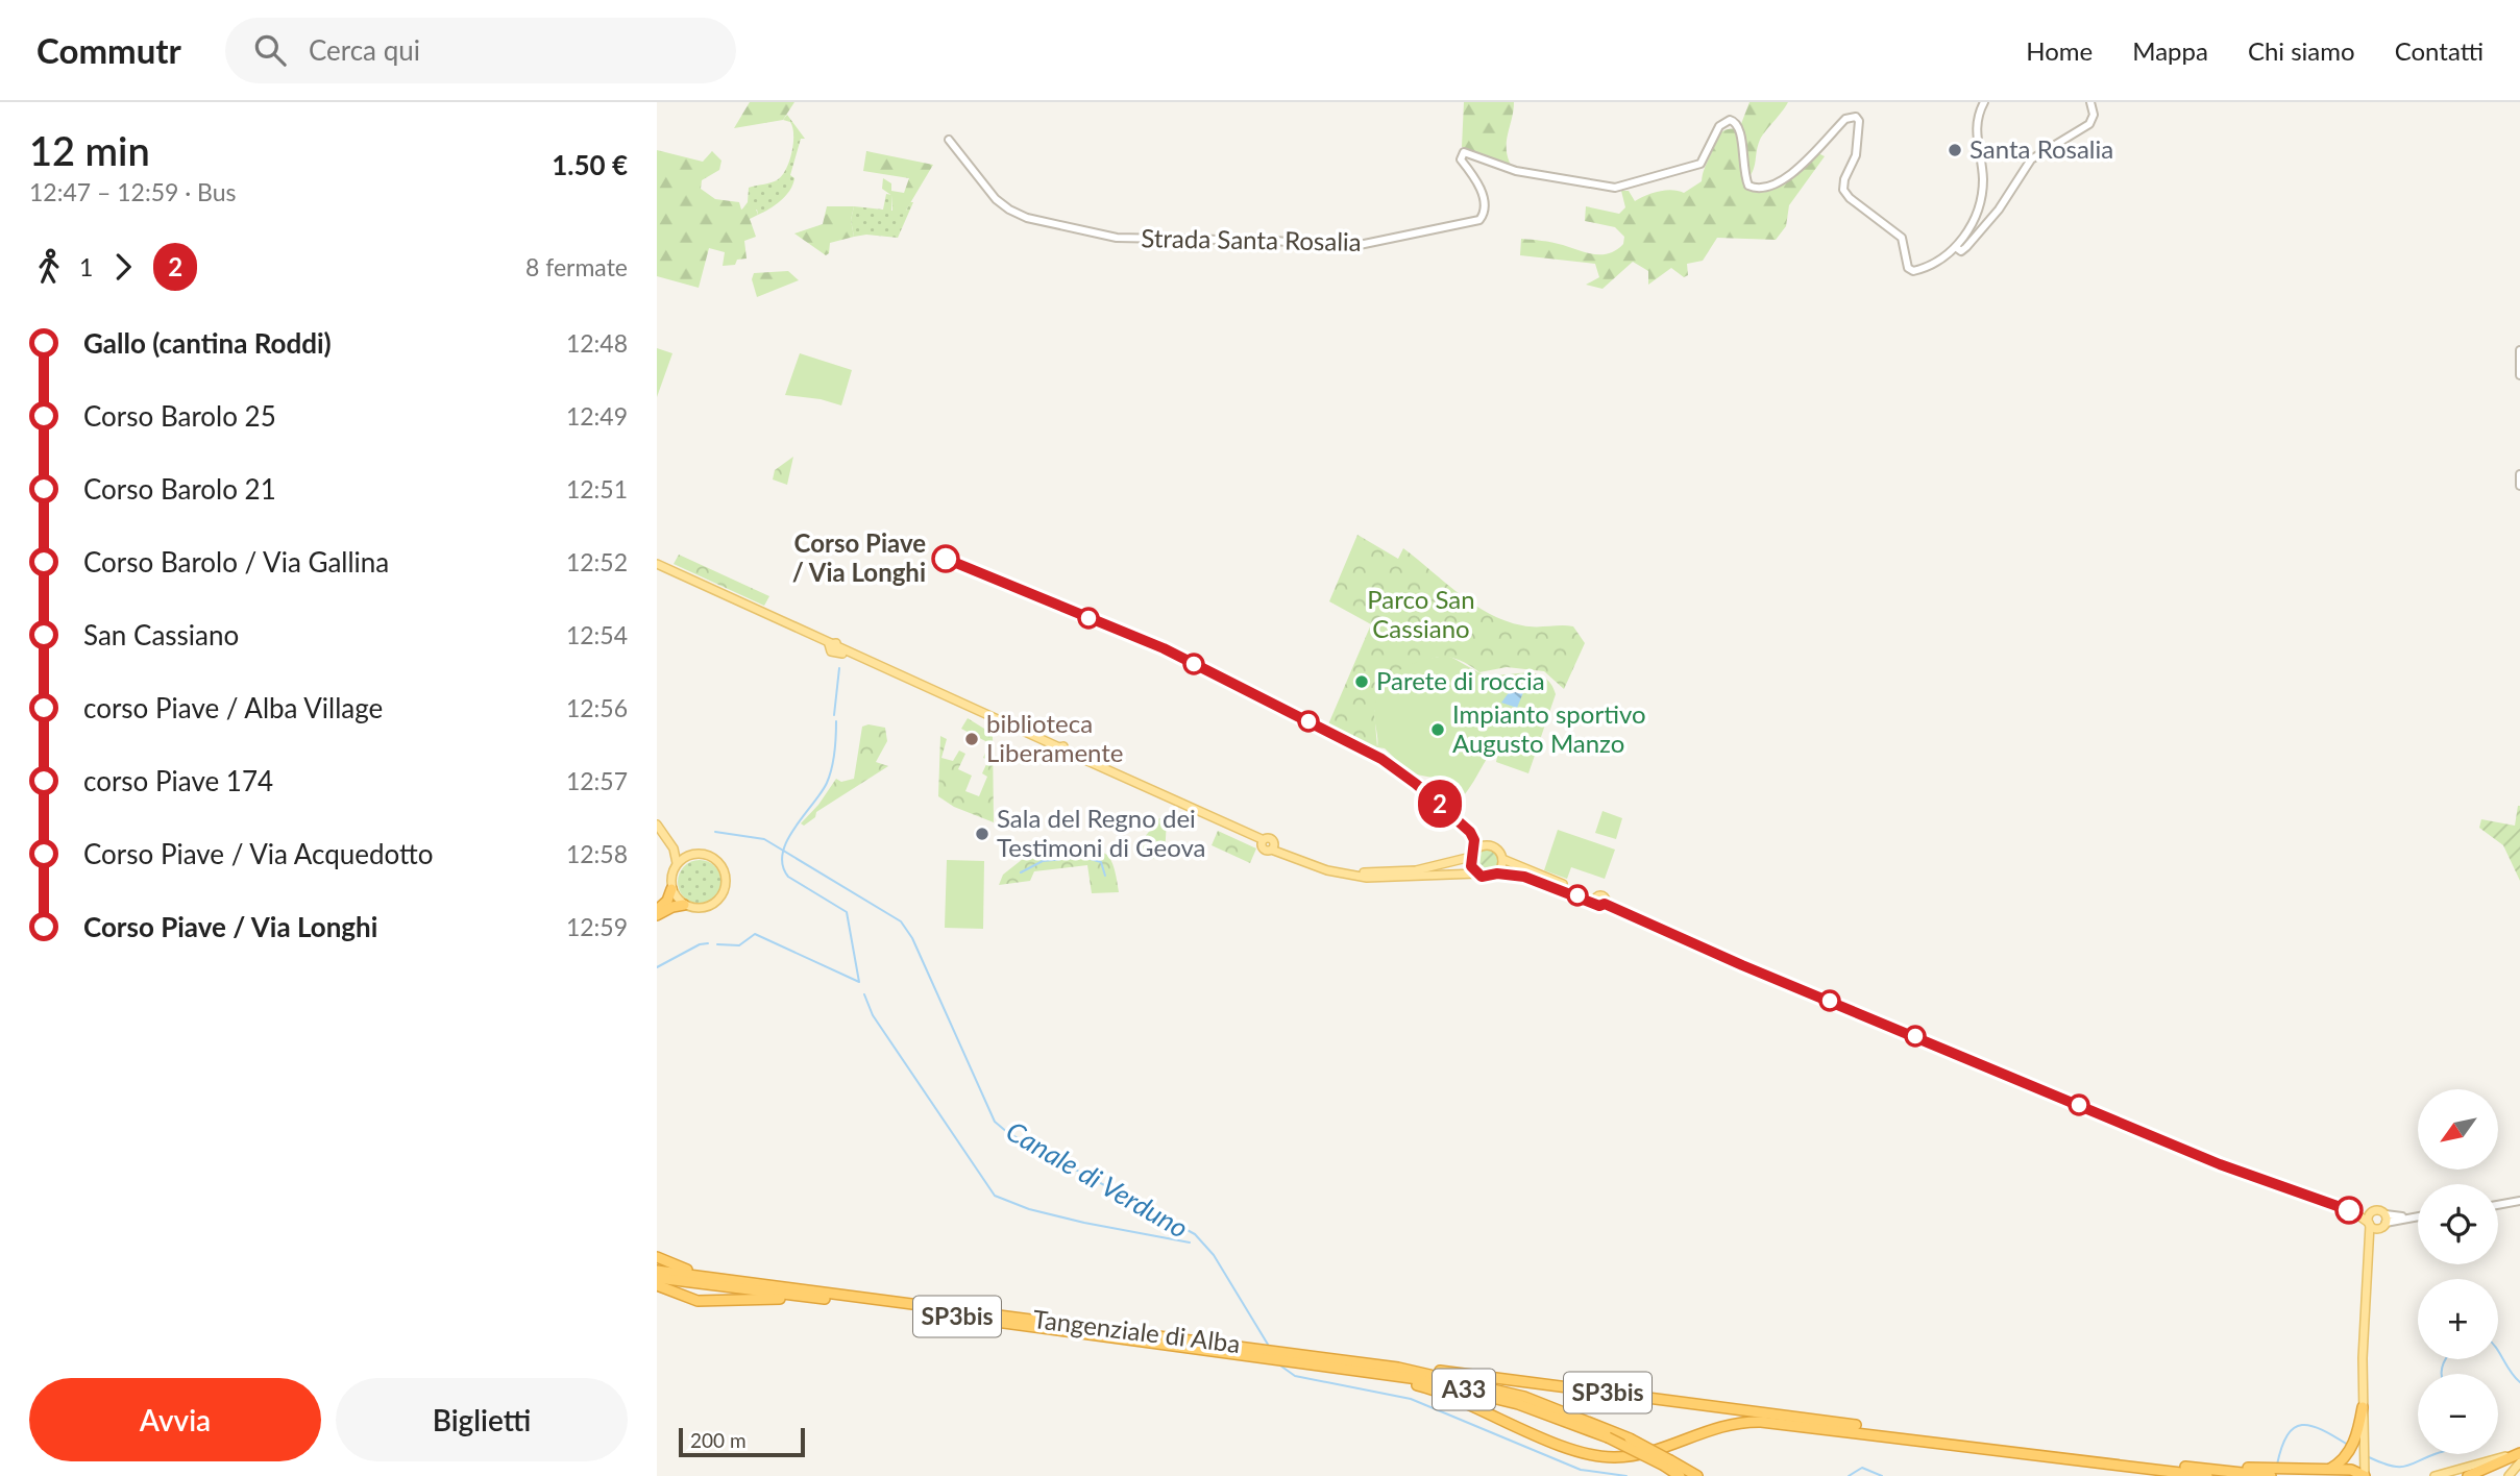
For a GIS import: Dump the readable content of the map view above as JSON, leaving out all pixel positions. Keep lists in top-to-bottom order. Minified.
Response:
{"streets":{"highway":["SP3bis","Tangenziale di Alba","A33"],"street":["Strada Santa Rosalia"]},"crossings":[["SP3bis","Tangenziale di Alba"],["SP3bis","A33"],["Tangenziale di Alba","A33"]],"water":["Canale di Verduno"],"parks":["Parco San Cassiano"],"places":["Santa Rosalia","Corso Piave / Via Longhi","Parete di roccia","Impianto sportivo Augusto Manzo","biblioteca Liberamente","Sala del Regno dei Testimoni di Geova"],"lines":["bus line 2"],"scale_bar":"200 m","north":"bottom left","page":{"header":"Commutr","search":"Cerca qui","nav":["Home","Mappa","Chi siamo","Contatti"],"heading":["12 min","12:47 – 12:59 · Bus","1.50 €"],"on_map":"2","legs":["1","2","8 fermate"],"list":[{"name":"Gallo (cantina Roddi)","value":"12:48"},{"name":"Corso Barolo 25","value":"12:49"},{"name":"Corso Barolo 21","value":"12:51"},{"name":"Corso Barolo / Via Gallina","value":"12:52"},{"name":"San Cassiano","value":"12:54"},{"name":"corso Piave / Alba Village","value":"12:56"},{"name":"corso Piave 174","value":"12:57"},{"name":"Corso Piave / Via Acquedotto","value":"12:58"},{"name":"Corso Piave / Via Longhi","value":"12:59"}],"map_buttons":["+","−"],"buttons":["Avvia","Biglietti"],"scale":"200 m"}}
